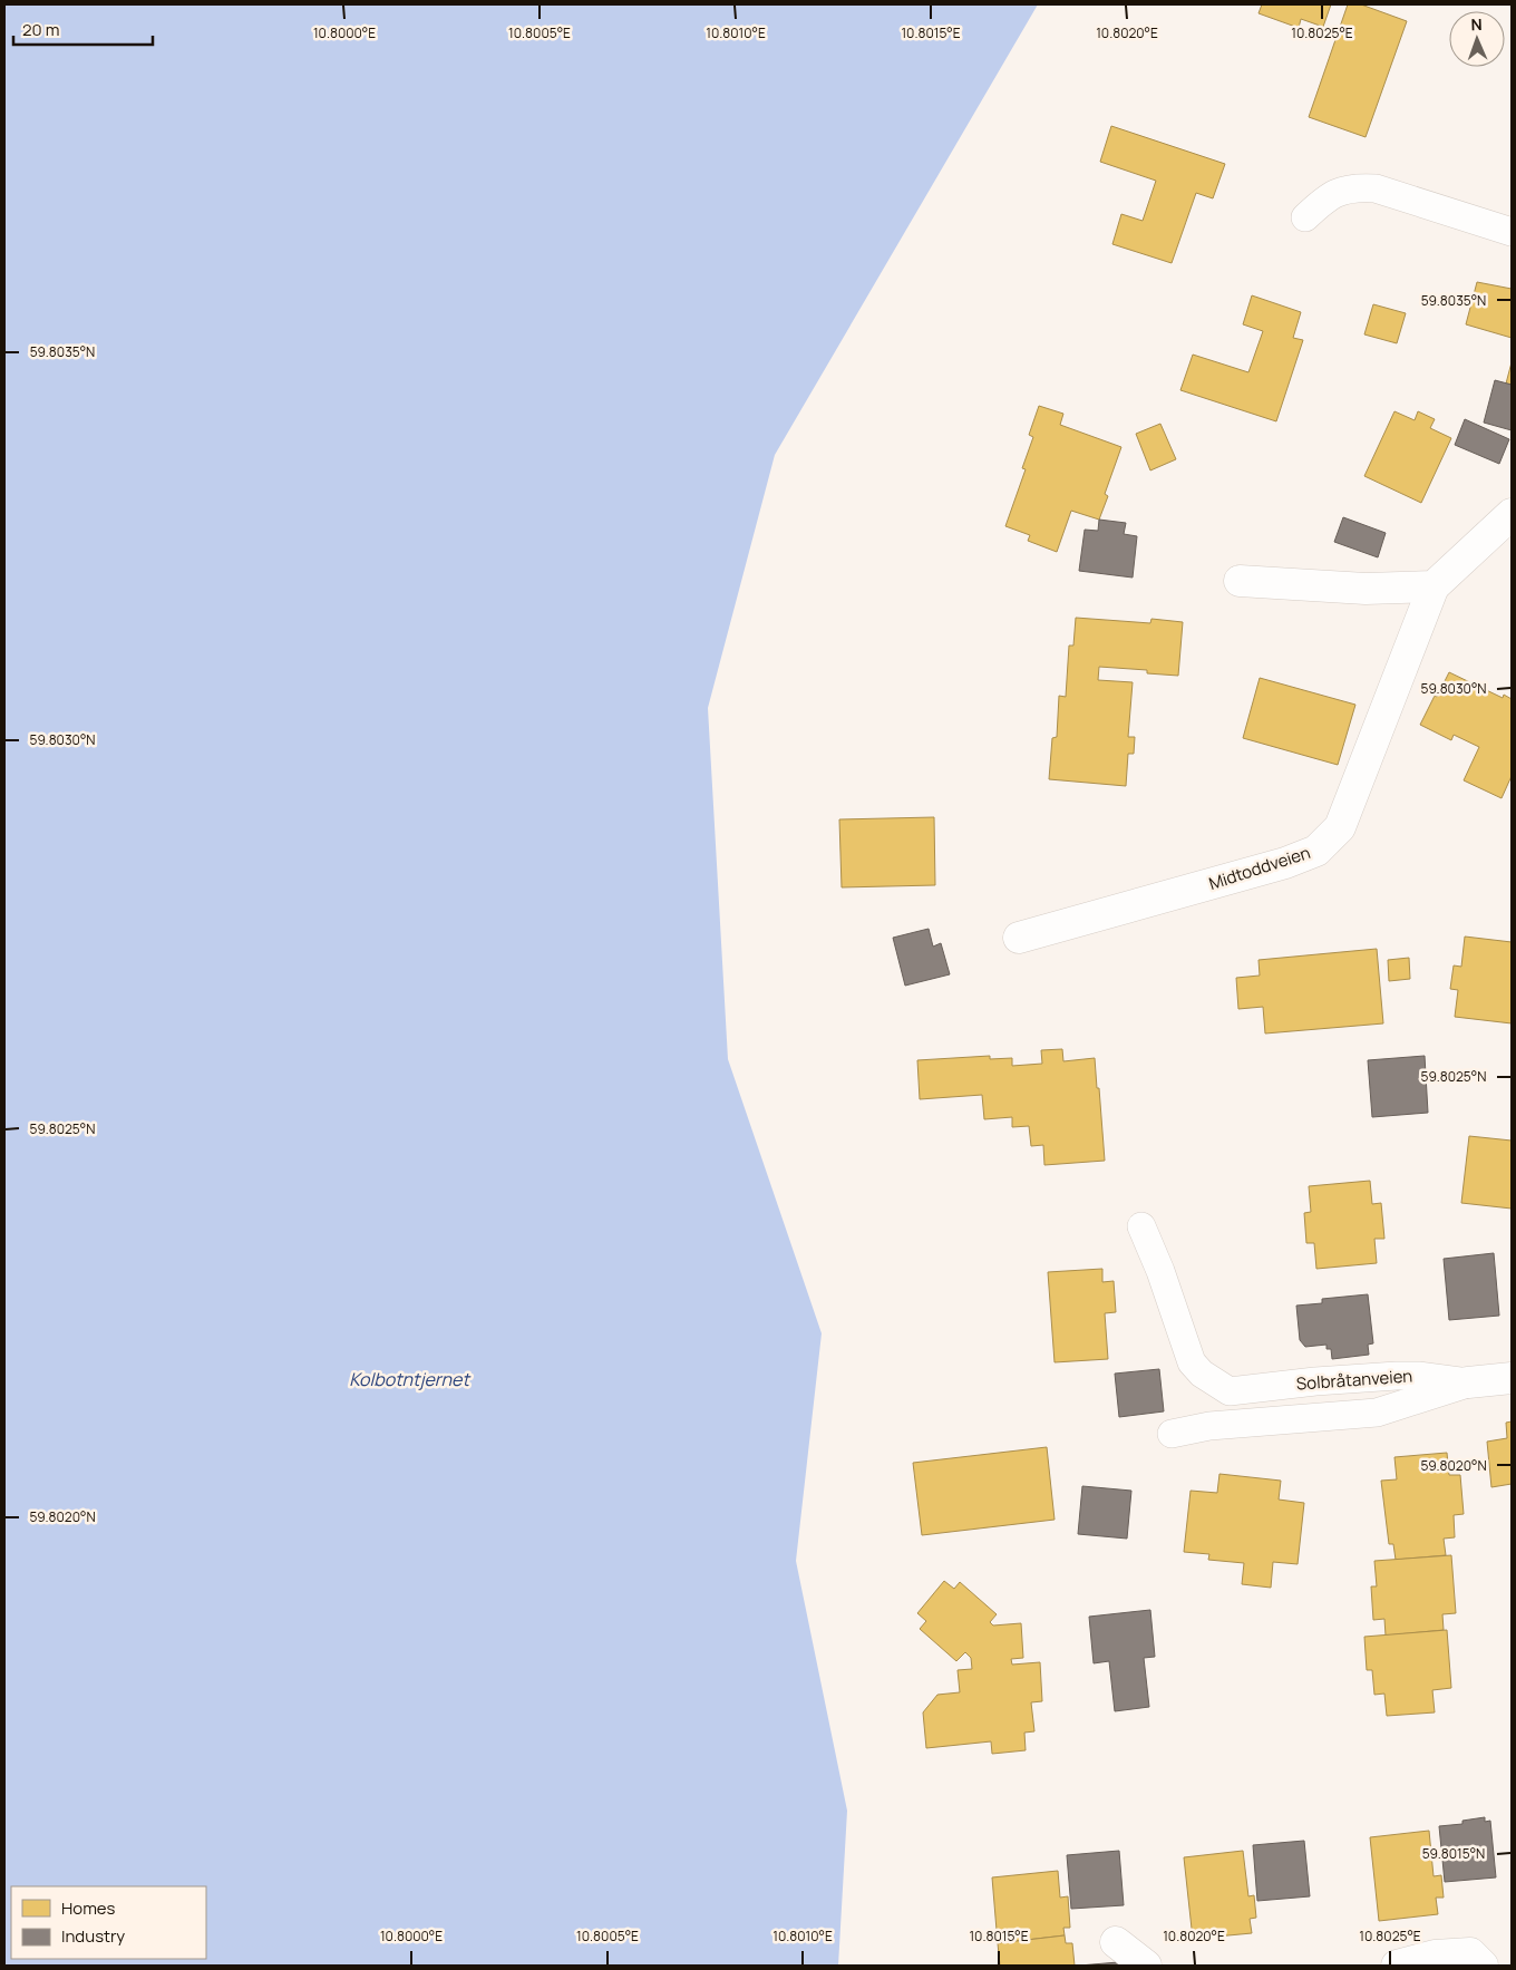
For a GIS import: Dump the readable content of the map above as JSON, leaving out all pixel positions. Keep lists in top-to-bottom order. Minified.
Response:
{"streets":{"street":["Midtoddveien","Solbråtanveien"]},"water":["Kolbotntjernet"],"legend":["Homes","Industry"],"scale_bar":"20 m","north":"top","coordinates":["10.8000°E","10.8005°E","10.8010°E","10.8015°E","10.8020°E","10.8025°E","59.8035°N","59.8030°N","59.8025°N","59.8020°N","59.8015°N"]}
